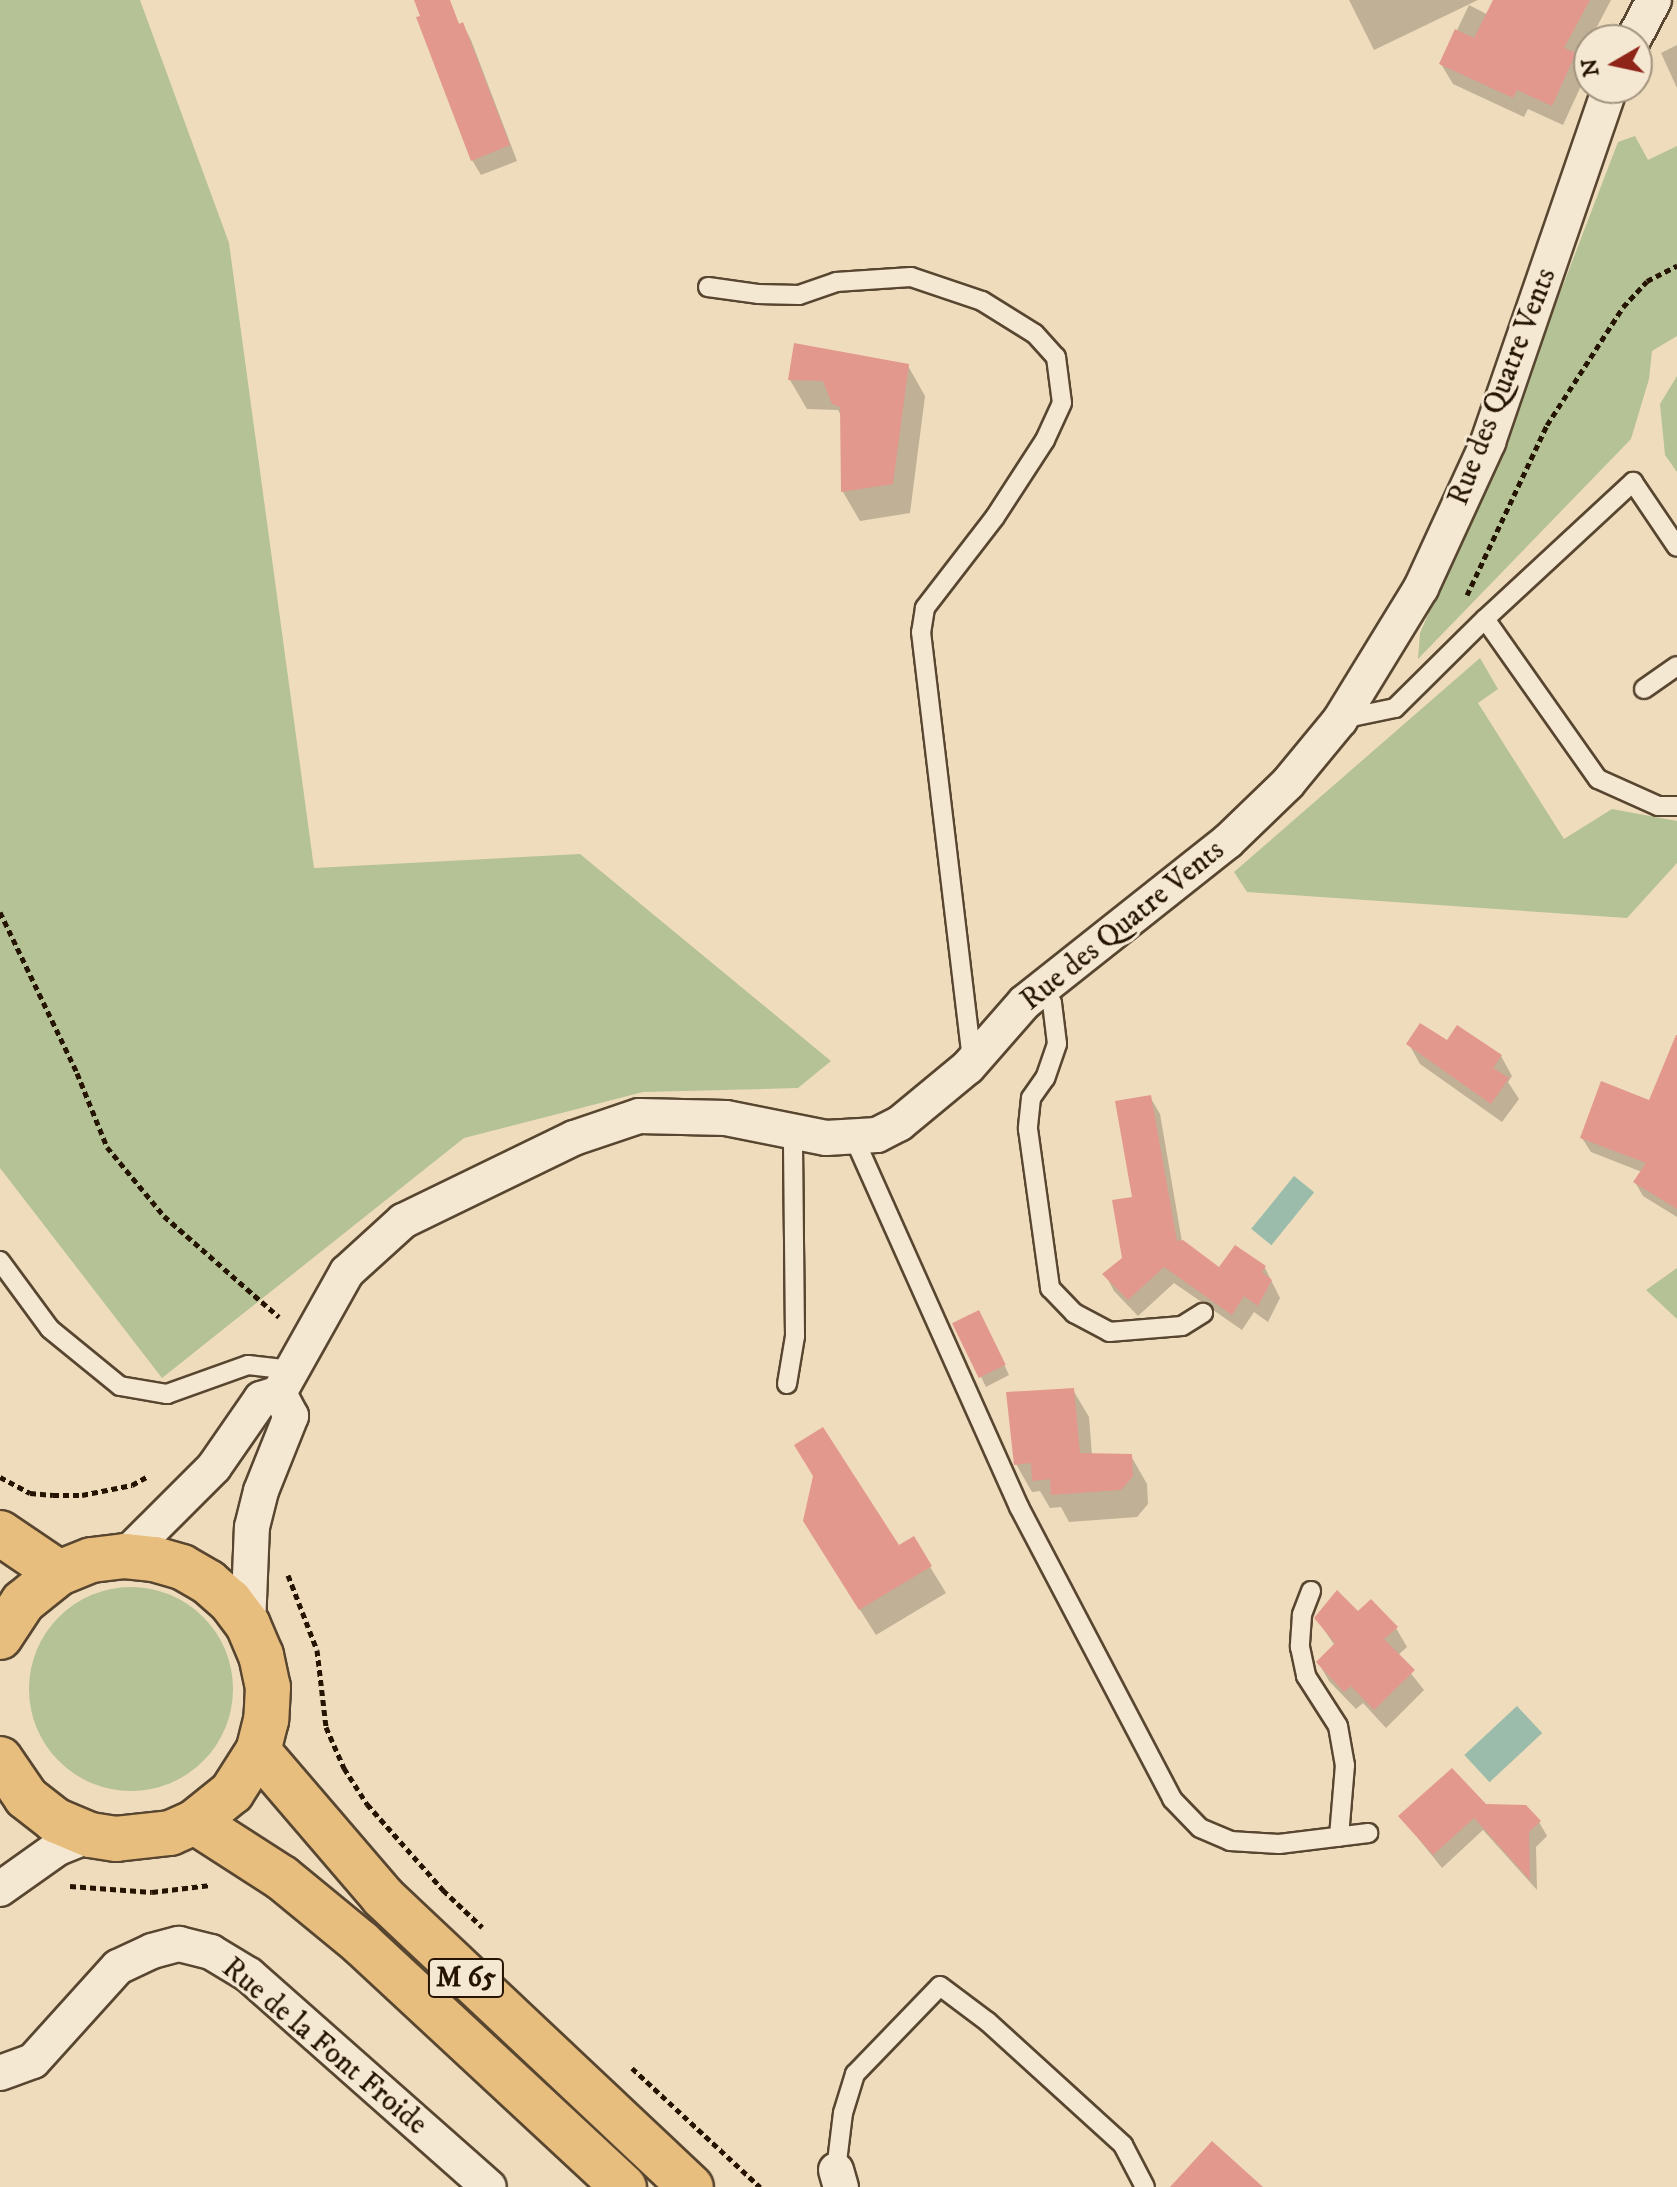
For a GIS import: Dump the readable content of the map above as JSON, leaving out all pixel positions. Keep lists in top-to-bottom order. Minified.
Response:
{"streets":{"main road":["M 65"],"street":["Rue des Quatre Vents","Rue de la Font Froide"]},"north":"left"}
